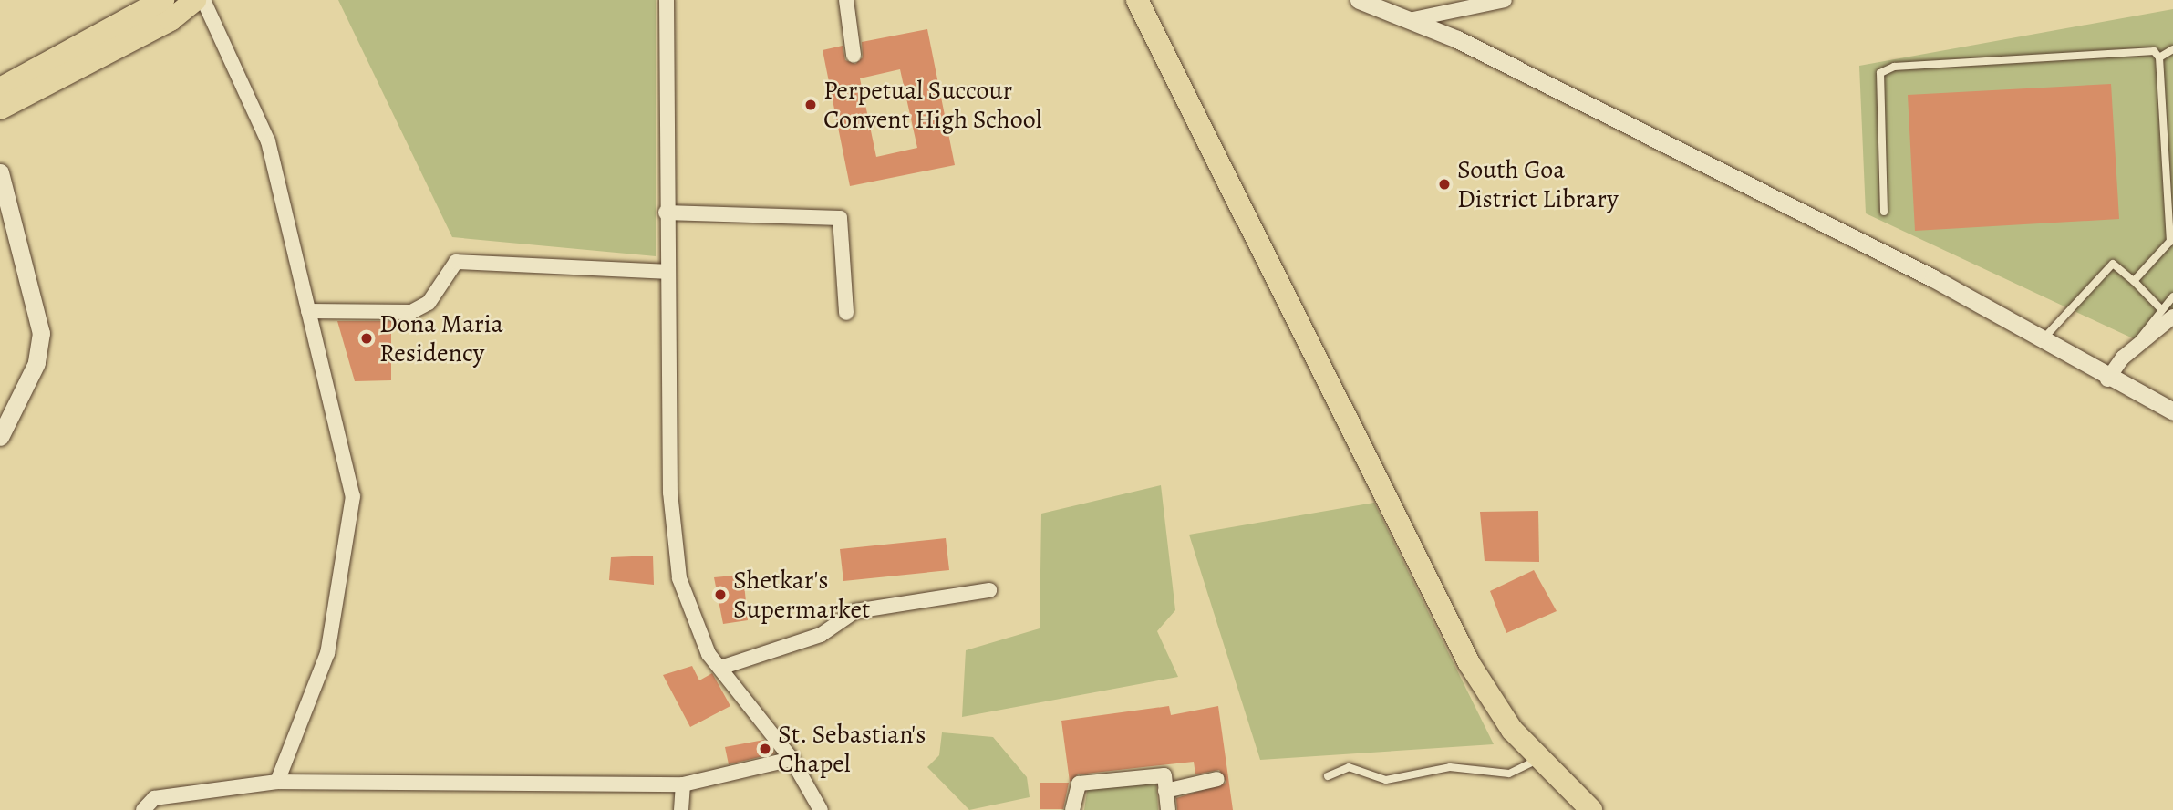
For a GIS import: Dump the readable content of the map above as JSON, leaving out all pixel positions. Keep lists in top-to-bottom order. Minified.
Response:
{"places":["Perpetual Succour Convent High School","South Goa District Library","Dona Maria Residency","Shetkar's Supermarket","St. Sebastian's Chapel"]}
